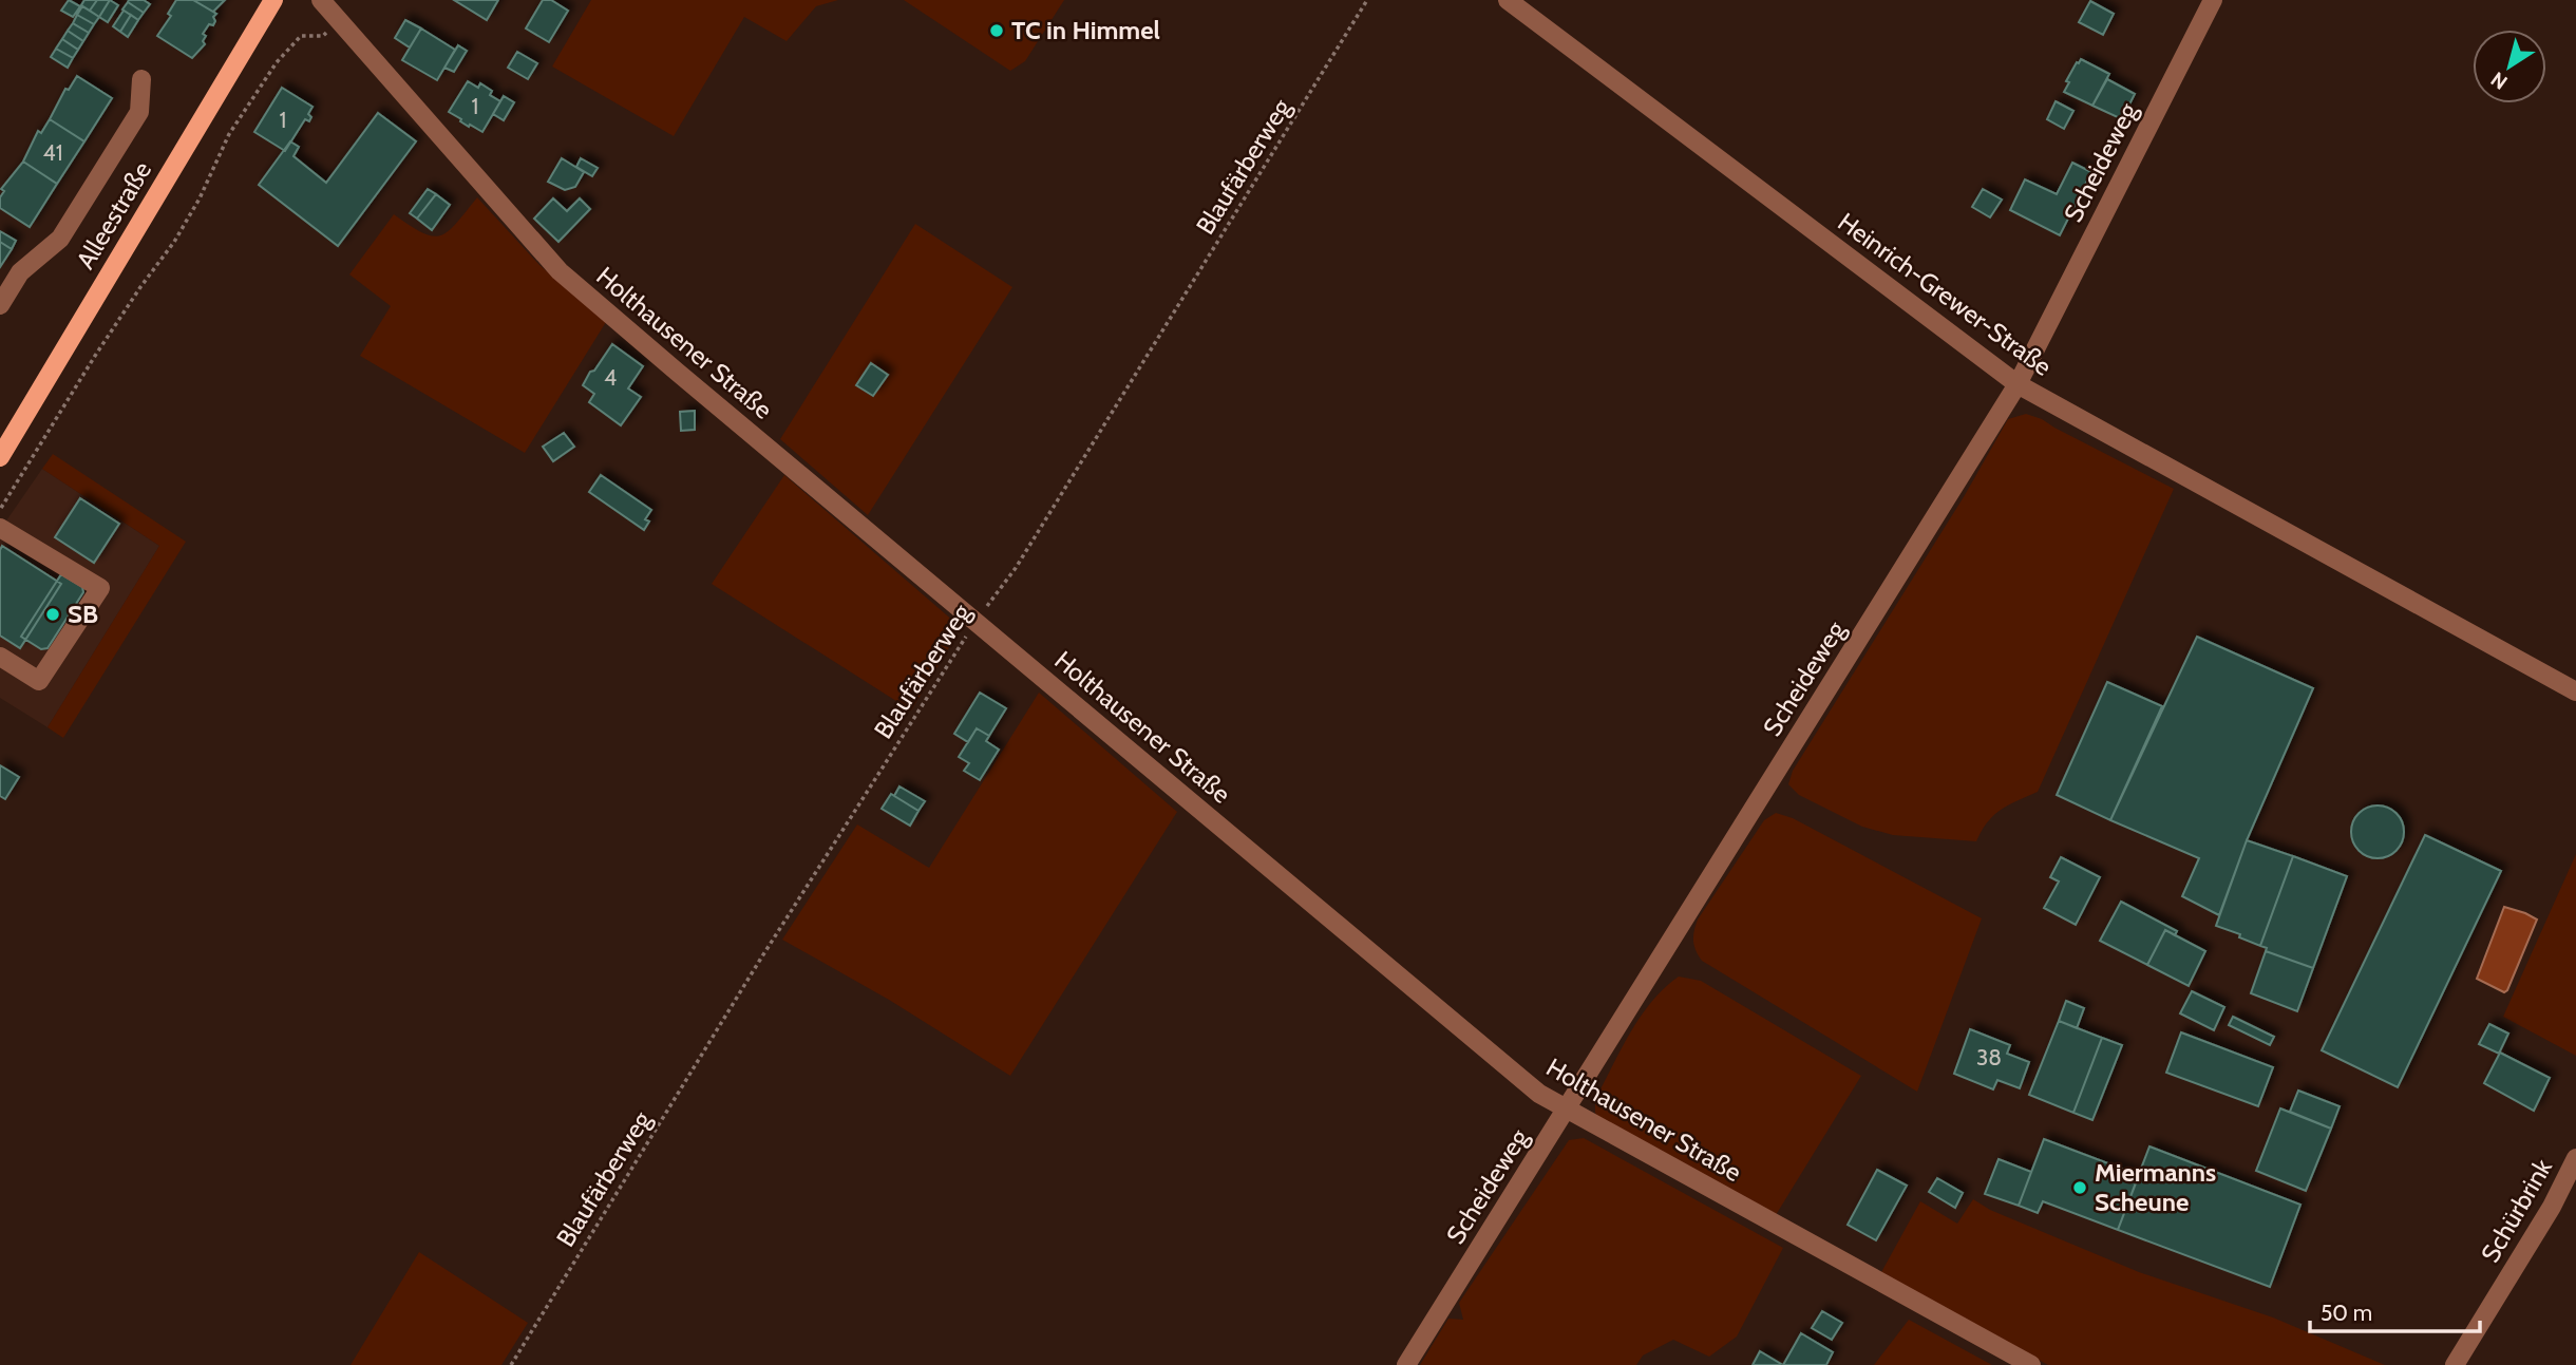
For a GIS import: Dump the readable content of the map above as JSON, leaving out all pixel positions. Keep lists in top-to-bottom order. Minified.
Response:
{"streets":{"main road":["Alleestraße"],"street":["Scheideweg","Heinrich-Grewer-Straße","Holthausener Straße","Schürbrink"],"path":["Blaufärberweg"]},"crossings":[["Scheideweg","Heinrich-Grewer-Straße"],["Scheideweg","Holthausener Straße"],["Blaufärberweg","Holthausener Straße"]],"places":["TC in Himmel","SB","Miermanns Scheune"],"house_numbers":["1","1","41","4","38"],"scale_bar":"50 m","north":"bottom left"}
